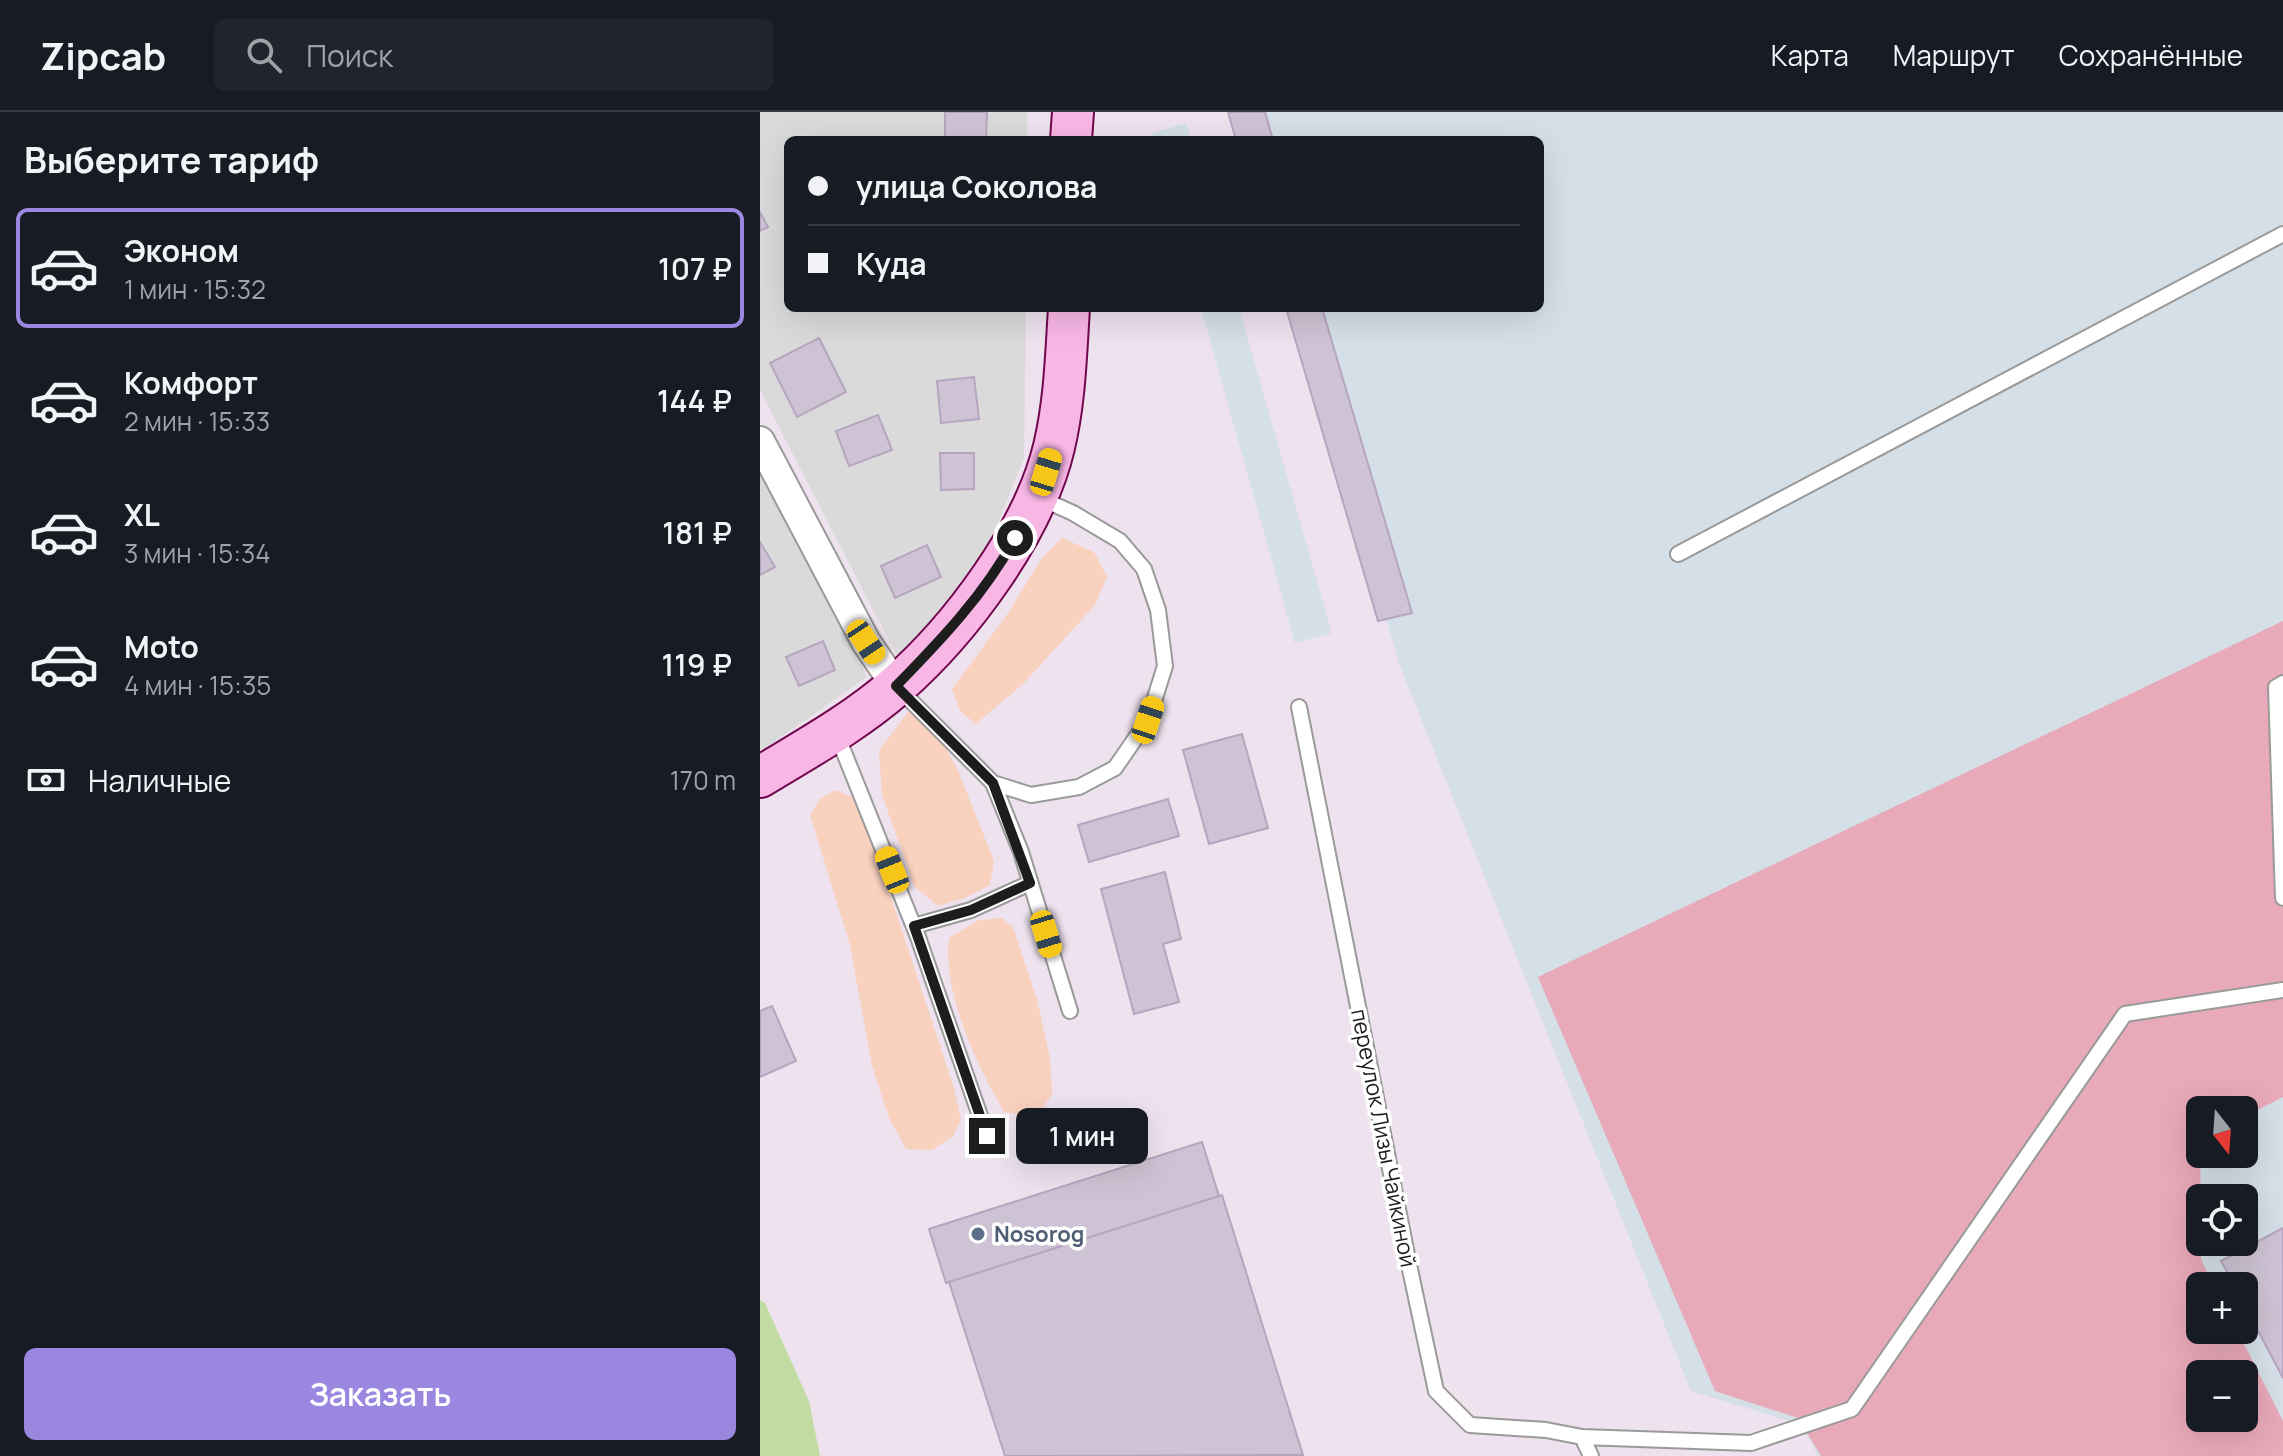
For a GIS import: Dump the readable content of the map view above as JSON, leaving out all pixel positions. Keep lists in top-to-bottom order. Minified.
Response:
{"streets":{"lane":["переулок Лизы Чайкиной"]},"places":["Nosorog"],"north":"bottom","page":{"header":"Zipcab","search":"Поиск","nav":["Карта","Маршрут","Сохранённые"],"heading":"Выберите тариф","banner":["улица Соколова","Куда"],"list":[{"name":"Эконом","note":"1 мин · 15:32","value":"107 ₽"},{"name":"Комфорт","note":"2 мин · 15:33","value":"144 ₽"},{"name":"XL","note":"3 мин · 15:34","value":"181 ₽"},{"name":"Moto","note":"4 мин · 15:35","value":"119 ₽"}],"pay":["Наличные","170 m"],"map_buttons":["+","−"],"bubble":"1 мин","buttons":"Заказать"}}
